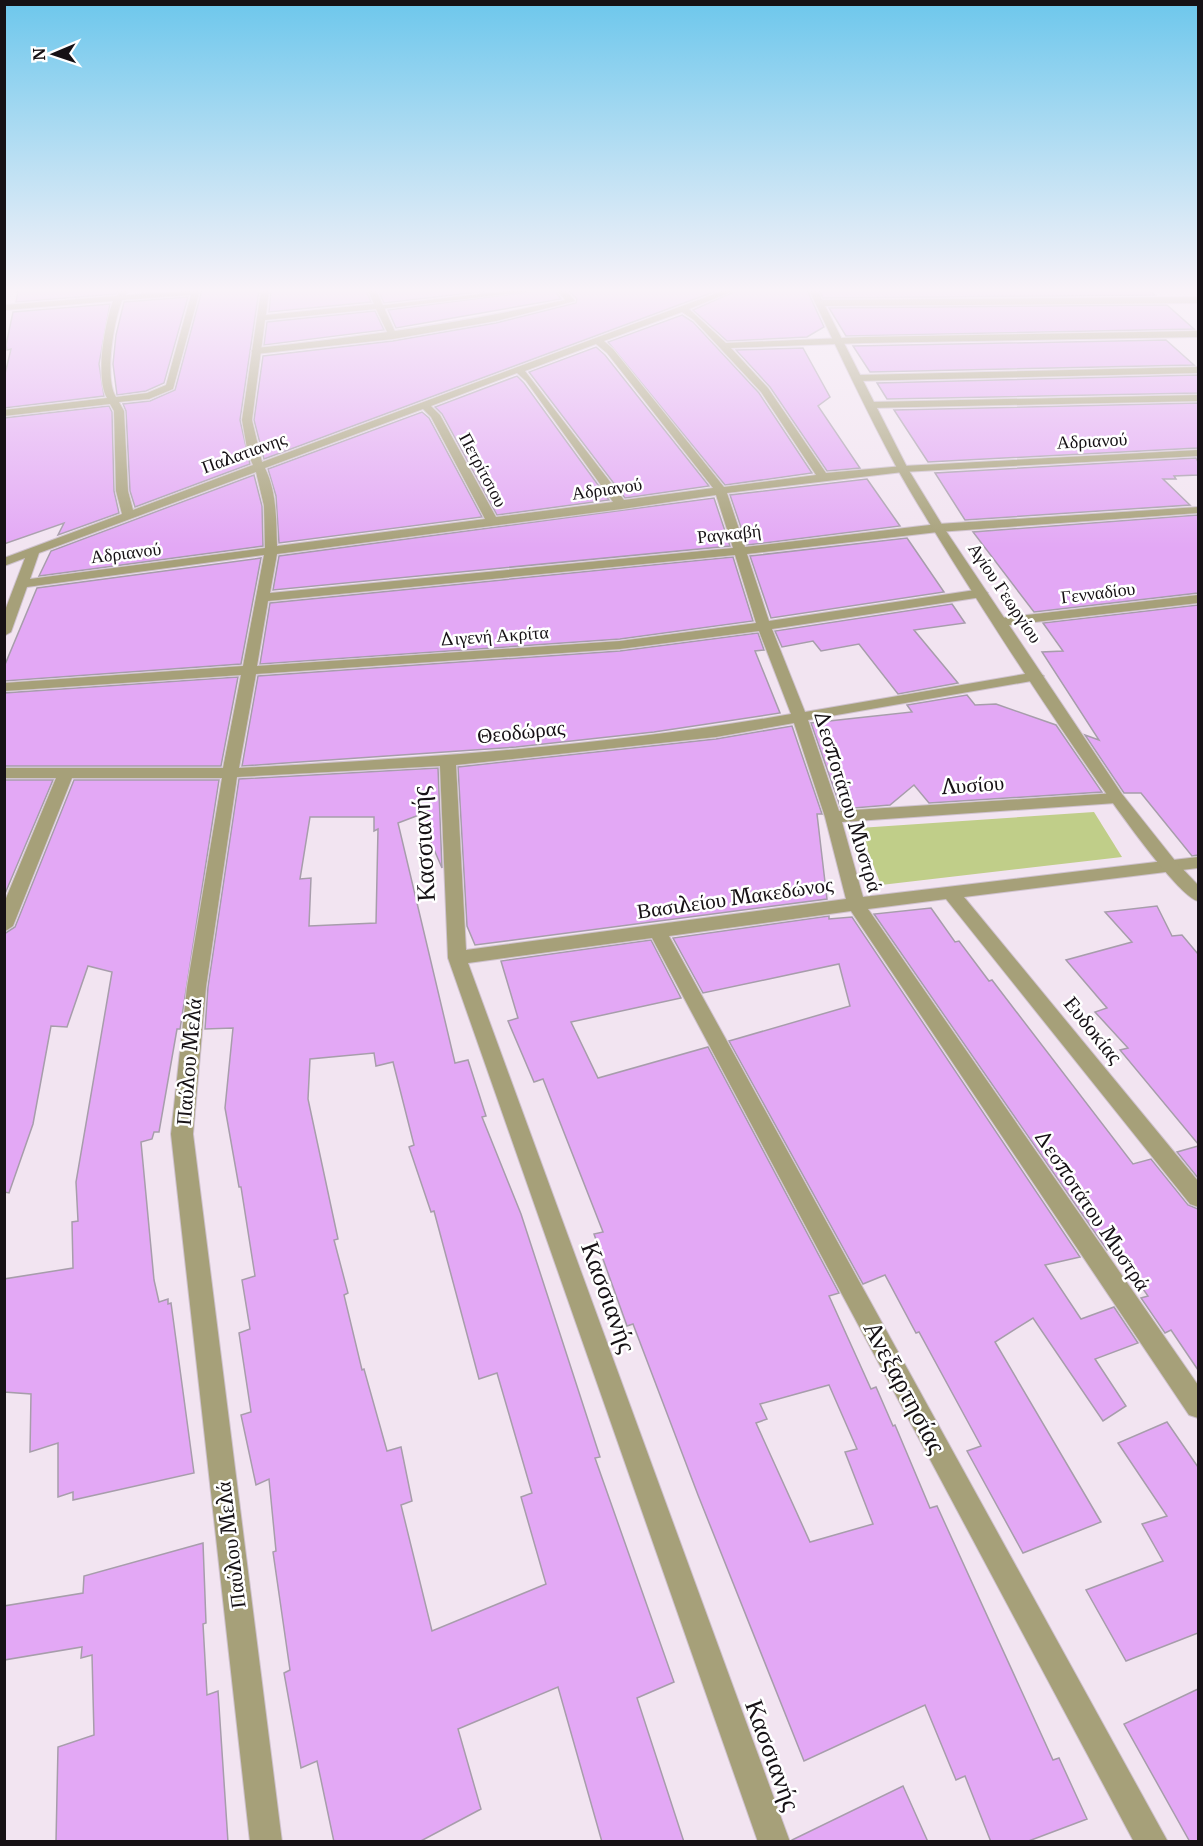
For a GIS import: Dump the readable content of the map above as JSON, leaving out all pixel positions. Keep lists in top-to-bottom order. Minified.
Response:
{"streets":{"street":["Αδριανού","Παλατιανης","Πετρίτσιου","Ραγκαβή","Αγίου Γεωργίου","Γενναδίου","Διγενή Ακρίτα","Θεοδώρας","Λυσίου","Δεσποτάτου Μυστρά","Κασσιανής","Βασιλείου Μακεδώνος","Ευδοκίας","Παύλου Μελά","Ανεξαρτησίας"]},"crossings":[["Αδριανού","Πετρίτσιου"],["Αδριανού","Αγίου Γεωργίου"],["Αδριανού","Δεσποτάτου Μυστρά"],["Αδριανού","Παύλου Μελά"],["Παλατιανης","Πετρίτσιου"],["Παλατιανης","Παύλου Μελά"],["Ραγκαβή","Αγίου Γεωργίου"],["Ραγκαβή","Δεσποτάτου Μυστρά"],["Ραγκαβή","Παύλου Μελά"],["Αγίου Γεωργίου","Γενναδίου"],["Αγίου Γεωργίου","Διγενή Ακρίτα"],["Αγίου Γεωργίου","Θεοδώρας"],["Αγίου Γεωργίου","Λυσίου"],["Αγίου Γεωργίου","Βασιλείου Μακεδώνος"],["Διγενή Ακρίτα","Δεσποτάτου Μυστρά"],["Διγενή Ακρίτα","Παύλου Μελά"],["Θεοδώρας","Δεσποτάτου Μυστρά"],["Θεοδώρας","Κασσιανής"],["Θεοδώρας","Παύλου Μελά"],["Λυσίου","Δεσποτάτου Μυστρά"],["Δεσποτάτου Μυστρά","Βασιλείου Μακεδώνος"],["Κασσιανής","Βασιλείου Μακεδώνος"],["Βασιλείου Μακεδώνος","Ευδοκίας"],["Βασιλείου Μακεδώνος","Ανεξαρτησίας"]],"north":"left"}
